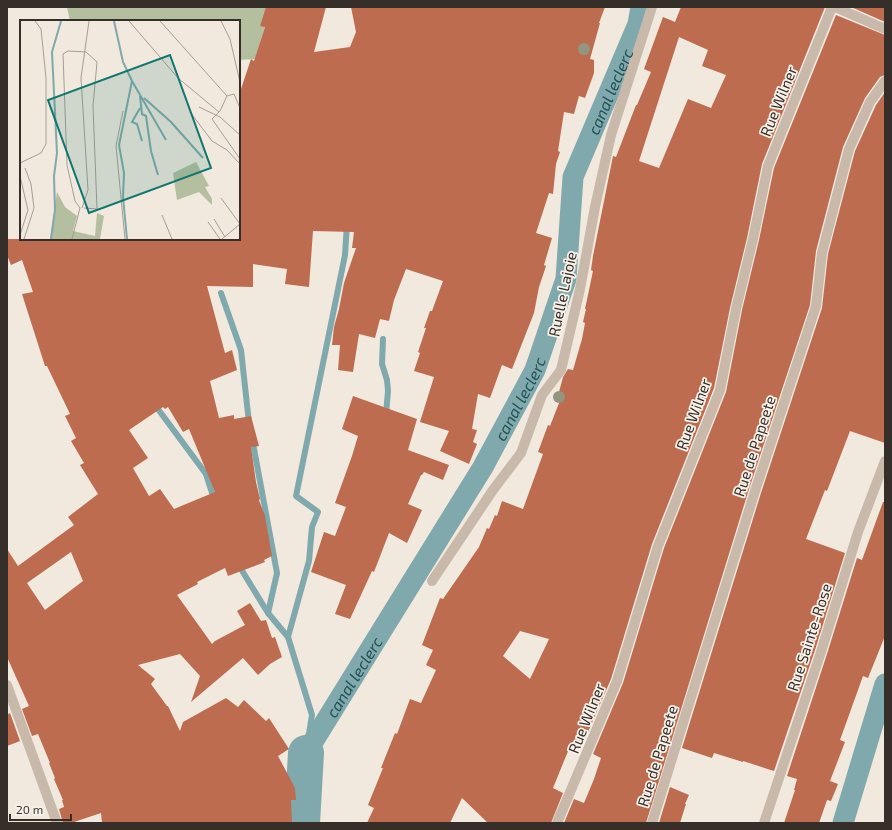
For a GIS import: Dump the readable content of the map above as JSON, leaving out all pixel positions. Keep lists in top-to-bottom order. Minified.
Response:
{"streets":{"street":["Rue Wilner","Ruelle Lajoie","Rue de Papeete","Rue Sainte-Rose"]},"water":["canal leclerc"],"scale_bar":"20 m"}
